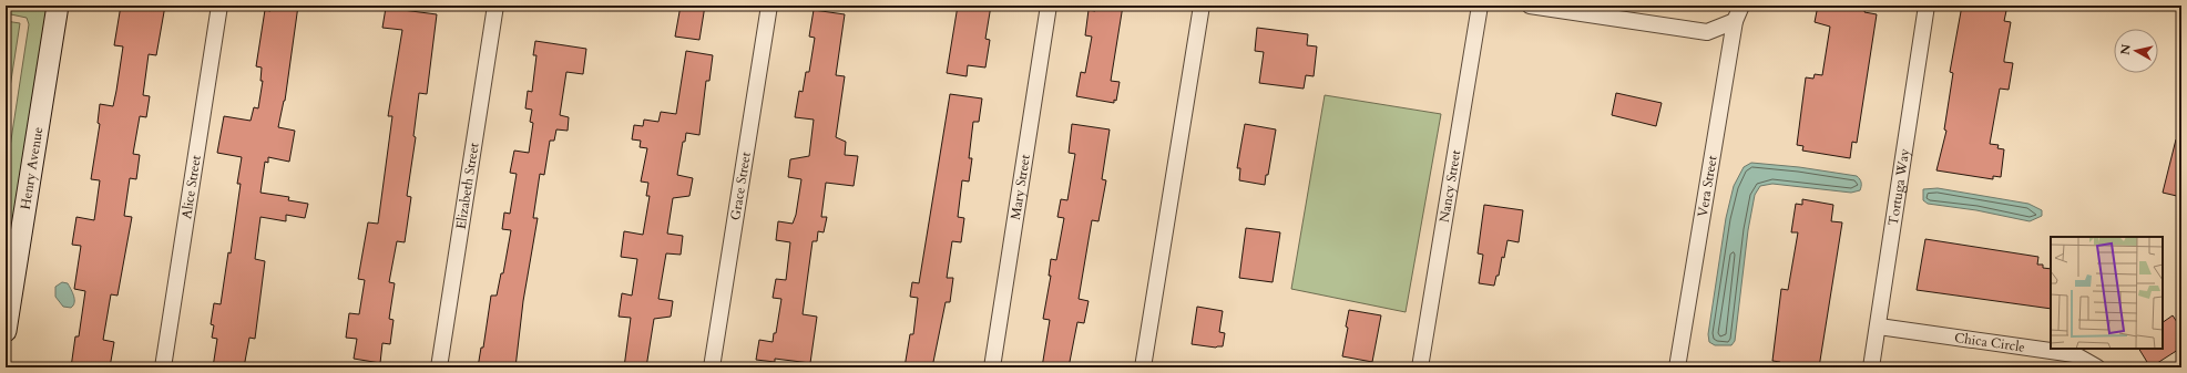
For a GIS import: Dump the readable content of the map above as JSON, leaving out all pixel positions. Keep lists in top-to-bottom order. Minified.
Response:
{"streets":{"street":["Henry Avenue","Grace Street","Mary Street","Nancy Street","Vera Street","Alice Street","Elizabeth Street","Tortuga Way","Chica Circle"]},"crossings":[["Tortuga Way","Chica Circle"]],"north":"left"}
